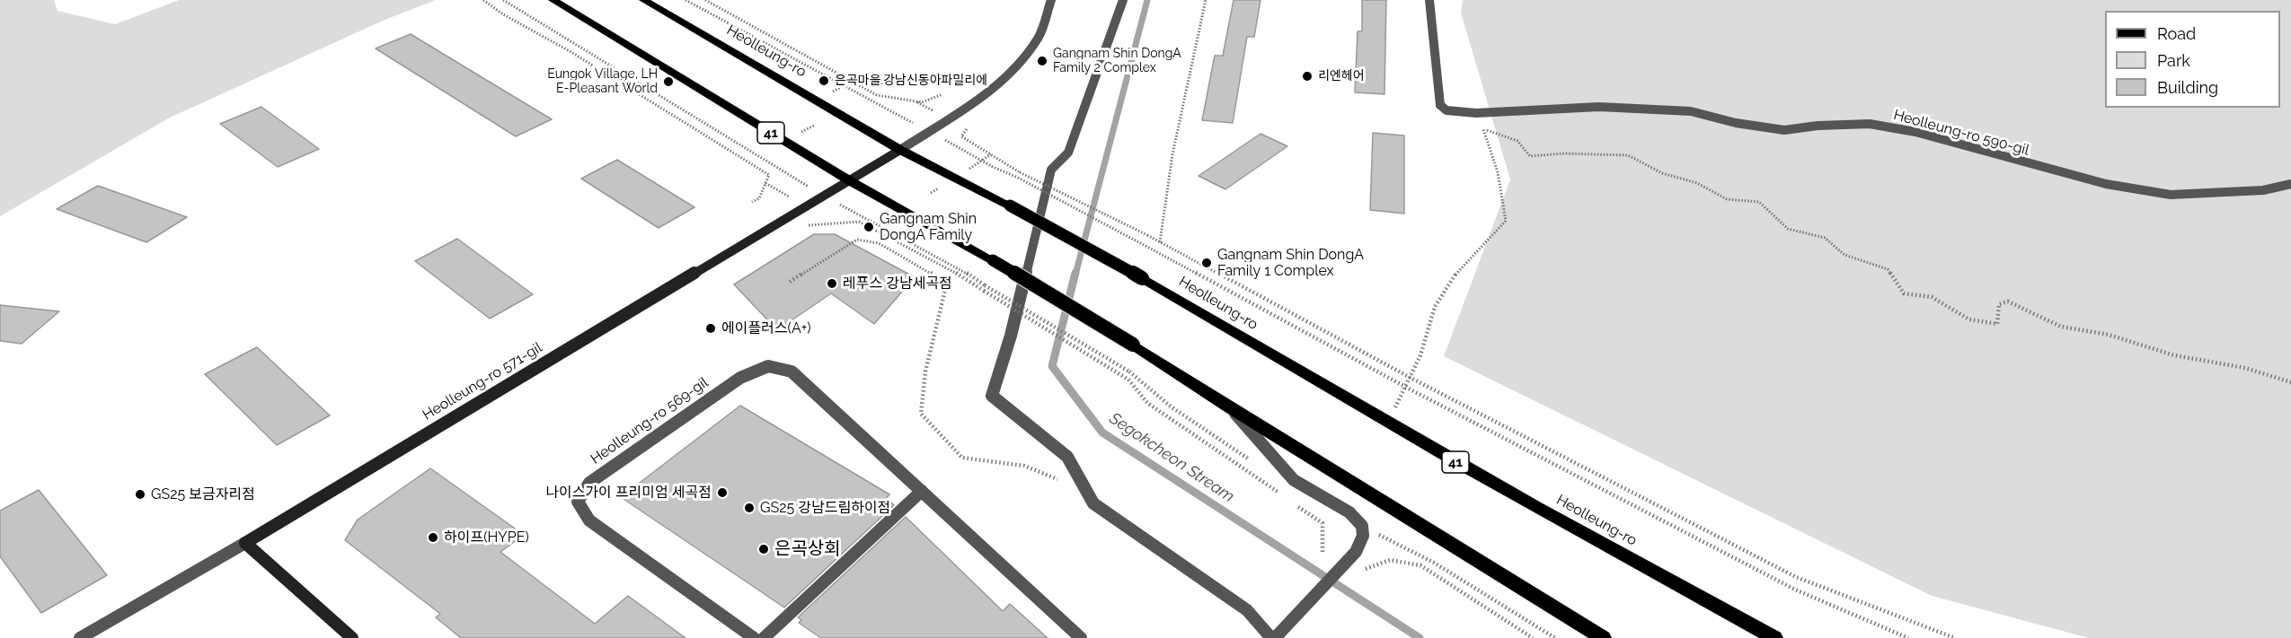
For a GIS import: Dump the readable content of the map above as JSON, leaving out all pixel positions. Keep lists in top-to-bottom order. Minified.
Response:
{"streets":{"main road":["Heolleung-ro","41"],"street":["Heolleung-ro 590-gil","Heolleung-ro 571-gil","Heolleung-ro 569-gil"]},"crossings":[["Heolleung-ro","Heolleung-ro 571-gil"],["41","Heolleung-ro 571-gil"]],"water":["Segokcheon Stream"],"places":["Gangnam Shin DongA Family 2 Complex","리엔헤어","은곡마을.강남신동아파밀리에","Eungok Village, LH E-Pleasant World","Gangnam Shin DongA Family","Gangnam Shin DongA Family 1 Complex","레푸스 강남세곡점","에이플러스(A+)","나이스가이 프리미엄 세곡점","GS25 보금자리점","GS25 강남드림하이점","하이프(HYPE)","은곡상회"],"legend":["Road","Park","Building"]}
